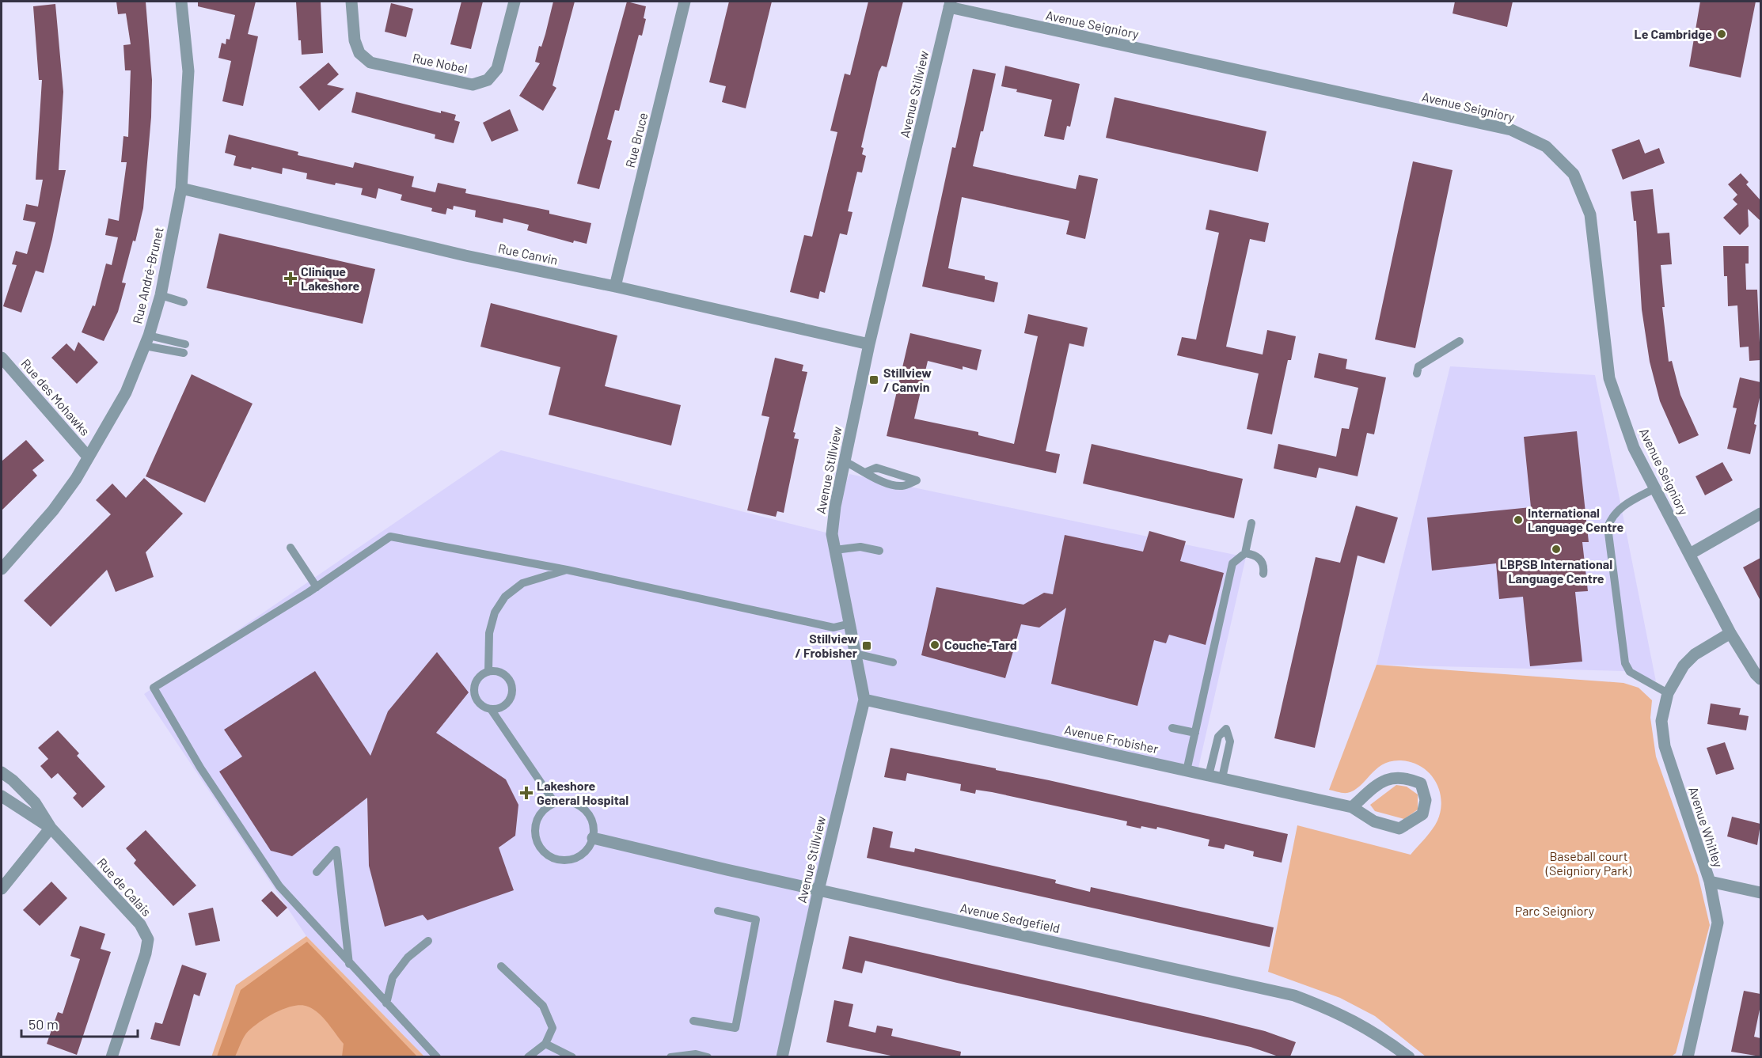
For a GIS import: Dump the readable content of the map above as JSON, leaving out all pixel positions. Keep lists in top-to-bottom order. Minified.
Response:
{"streets":{"street":["Avenue Seigniory","Rue Nobel","Avenue Stillview","Rue Bruce","Rue Canvin","Rue André-Brunet","Rue des Mohawks","Avenue Frobisher","Avenue Whitley","Rue de Calais","Avenue Sedgefield"]},"crossings":[["Avenue Seigniory","Avenue Stillview"],["Avenue Seigniory","Avenue Whitley"],["Avenue Stillview","Rue Canvin"],["Avenue Stillview","Avenue Frobisher"],["Avenue Stillview","Avenue Sedgefield"],["Rue Bruce","Rue Canvin"],["Rue Canvin","Rue André-Brunet"],["Rue André-Brunet","Rue des Mohawks"]],"parks":["Baseball court (Seigniory Park)","Parc Seigniory"],"places":{"other":["Le Cambridge","International Language Centre","LBPSB International Language Centre","Couche-Tard"],"health":["Clinique Lakeshore","Lakeshore General Hospital"],"transit":["Stillview / Canvin","Stillview / Frobisher"]},"scale_bar":"50 m"}
